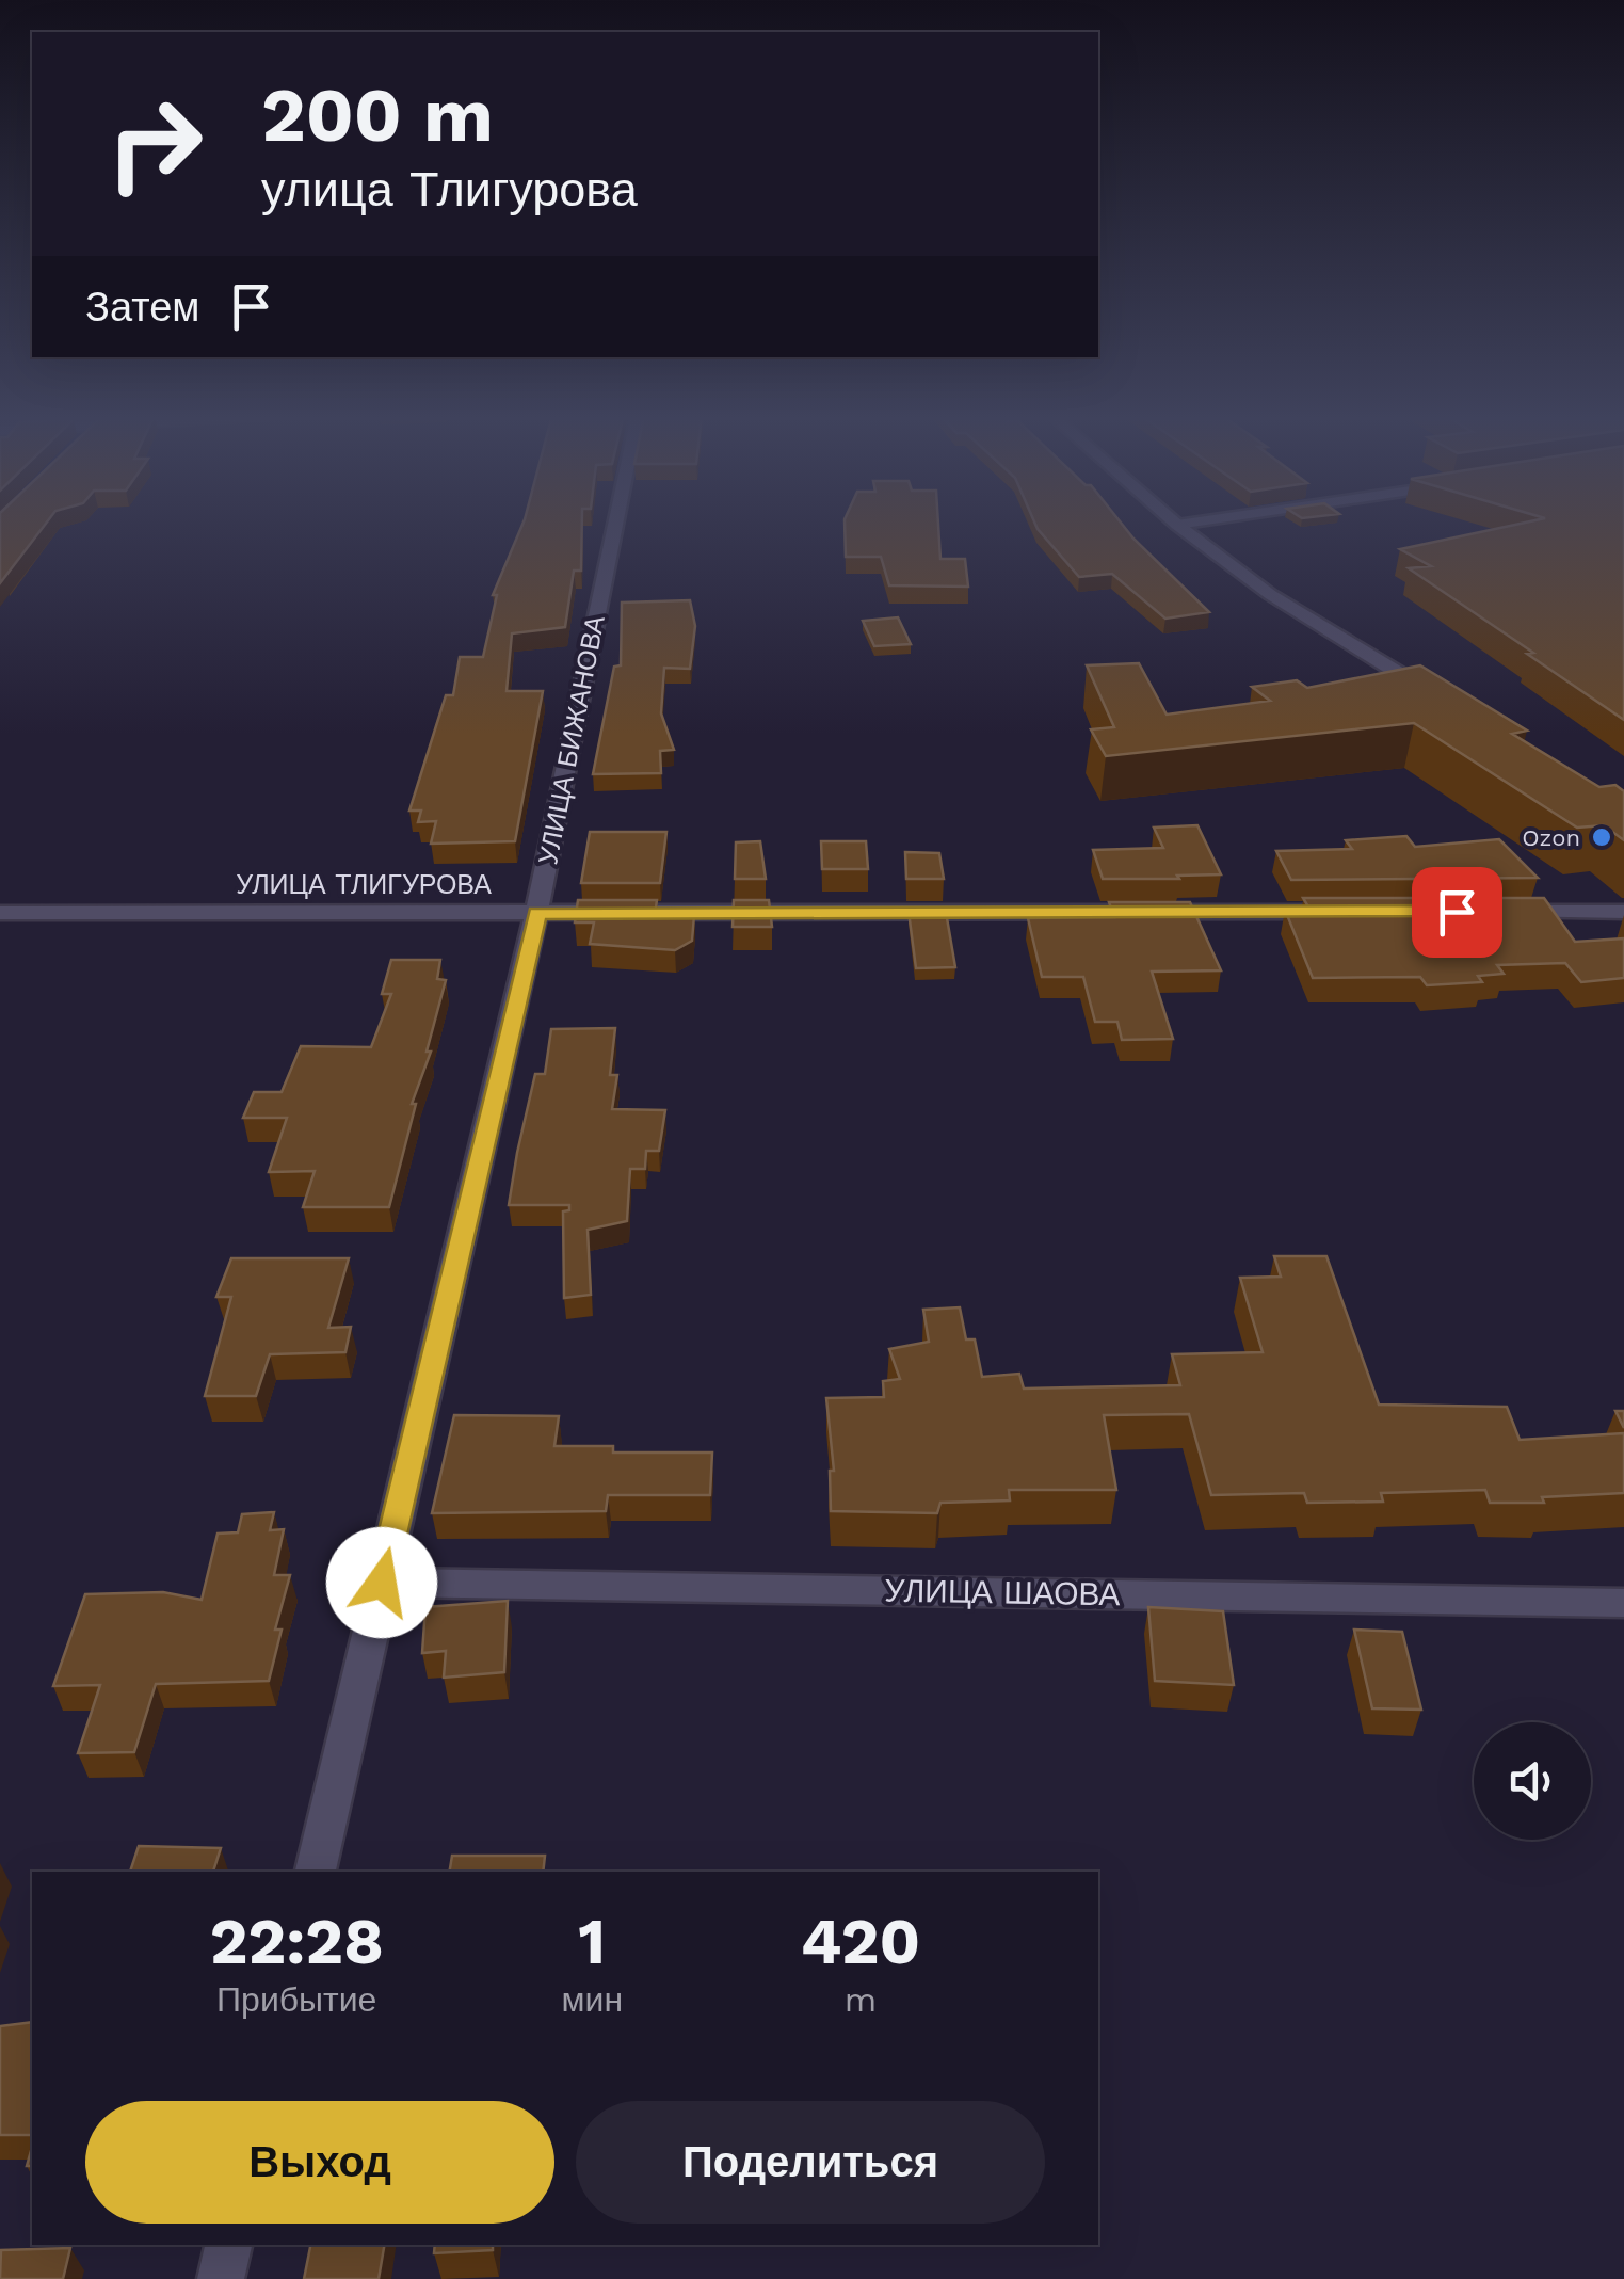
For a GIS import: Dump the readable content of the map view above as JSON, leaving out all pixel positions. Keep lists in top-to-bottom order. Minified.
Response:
{"streets":{"street":["УЛИЦА БИЖАНОВА","УЛИЦА ТЛИГУРОВА","УЛИЦА ШАОВА"]},"crossings":[["УЛИЦА БИЖАНОВА","УЛИЦА ТЛИГУРОВА"],["УЛИЦА БИЖАНОВА","УЛИЦА ШАОВА"]],"places":["Ozon"],"page":{"turn":["200 m","улица Тлигурова"],"then":"Затем","eta":["22:28","Прибытие","1","мин","420","m"],"buttons":["Выход","Поделиться"]}}
